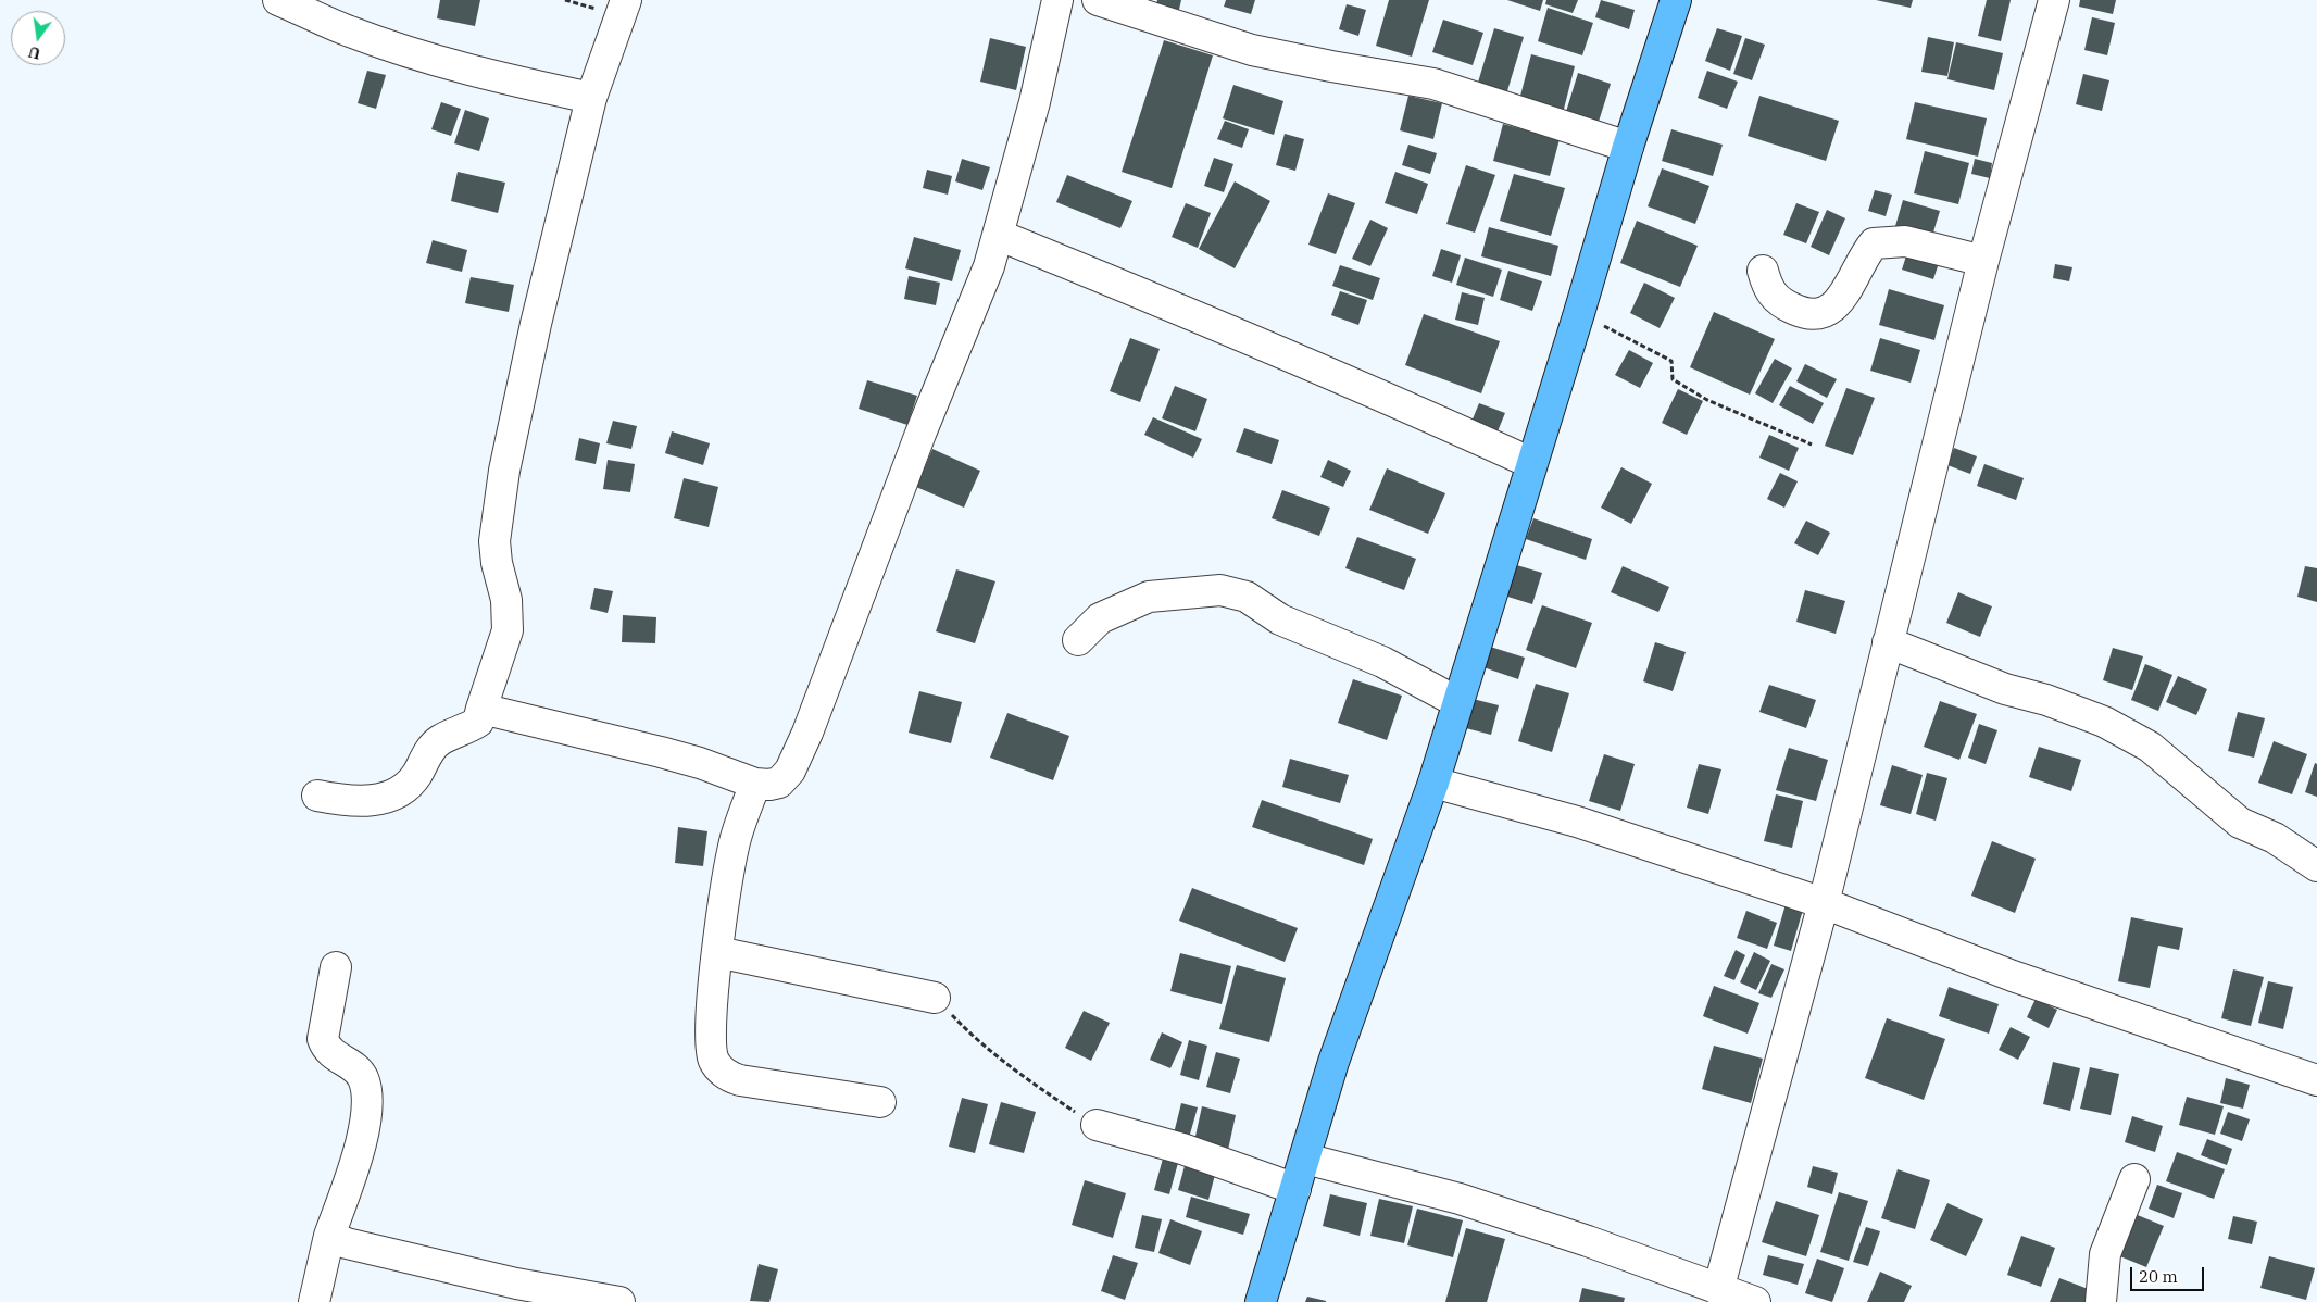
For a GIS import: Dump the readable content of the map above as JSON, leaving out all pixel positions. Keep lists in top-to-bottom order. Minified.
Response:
{"scale_bar":"20 m","north":"bottom"}
